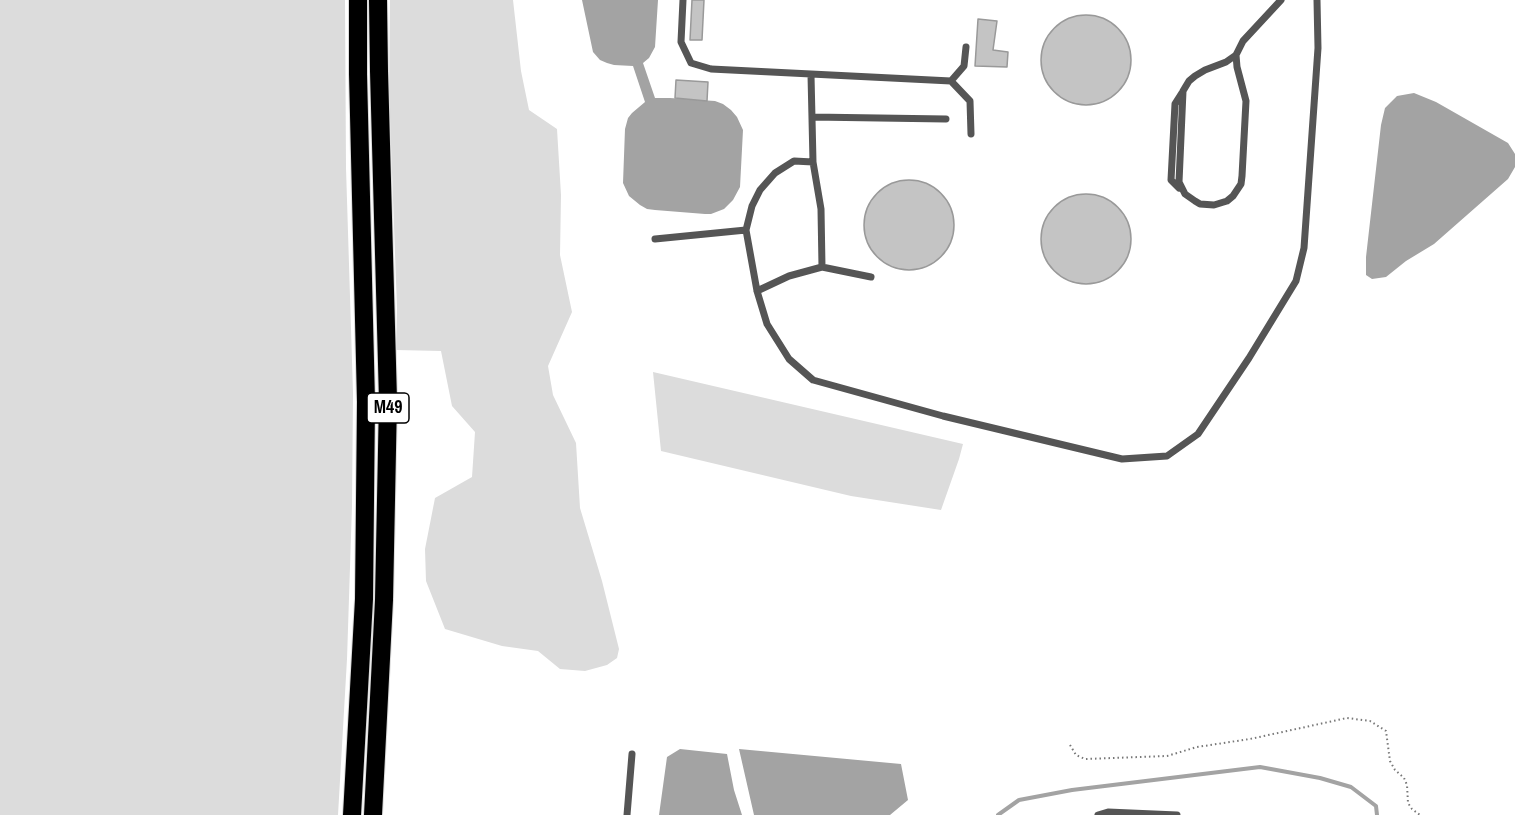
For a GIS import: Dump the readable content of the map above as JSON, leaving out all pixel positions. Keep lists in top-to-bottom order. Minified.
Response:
{"streets":{"highway":["M49"]}}
